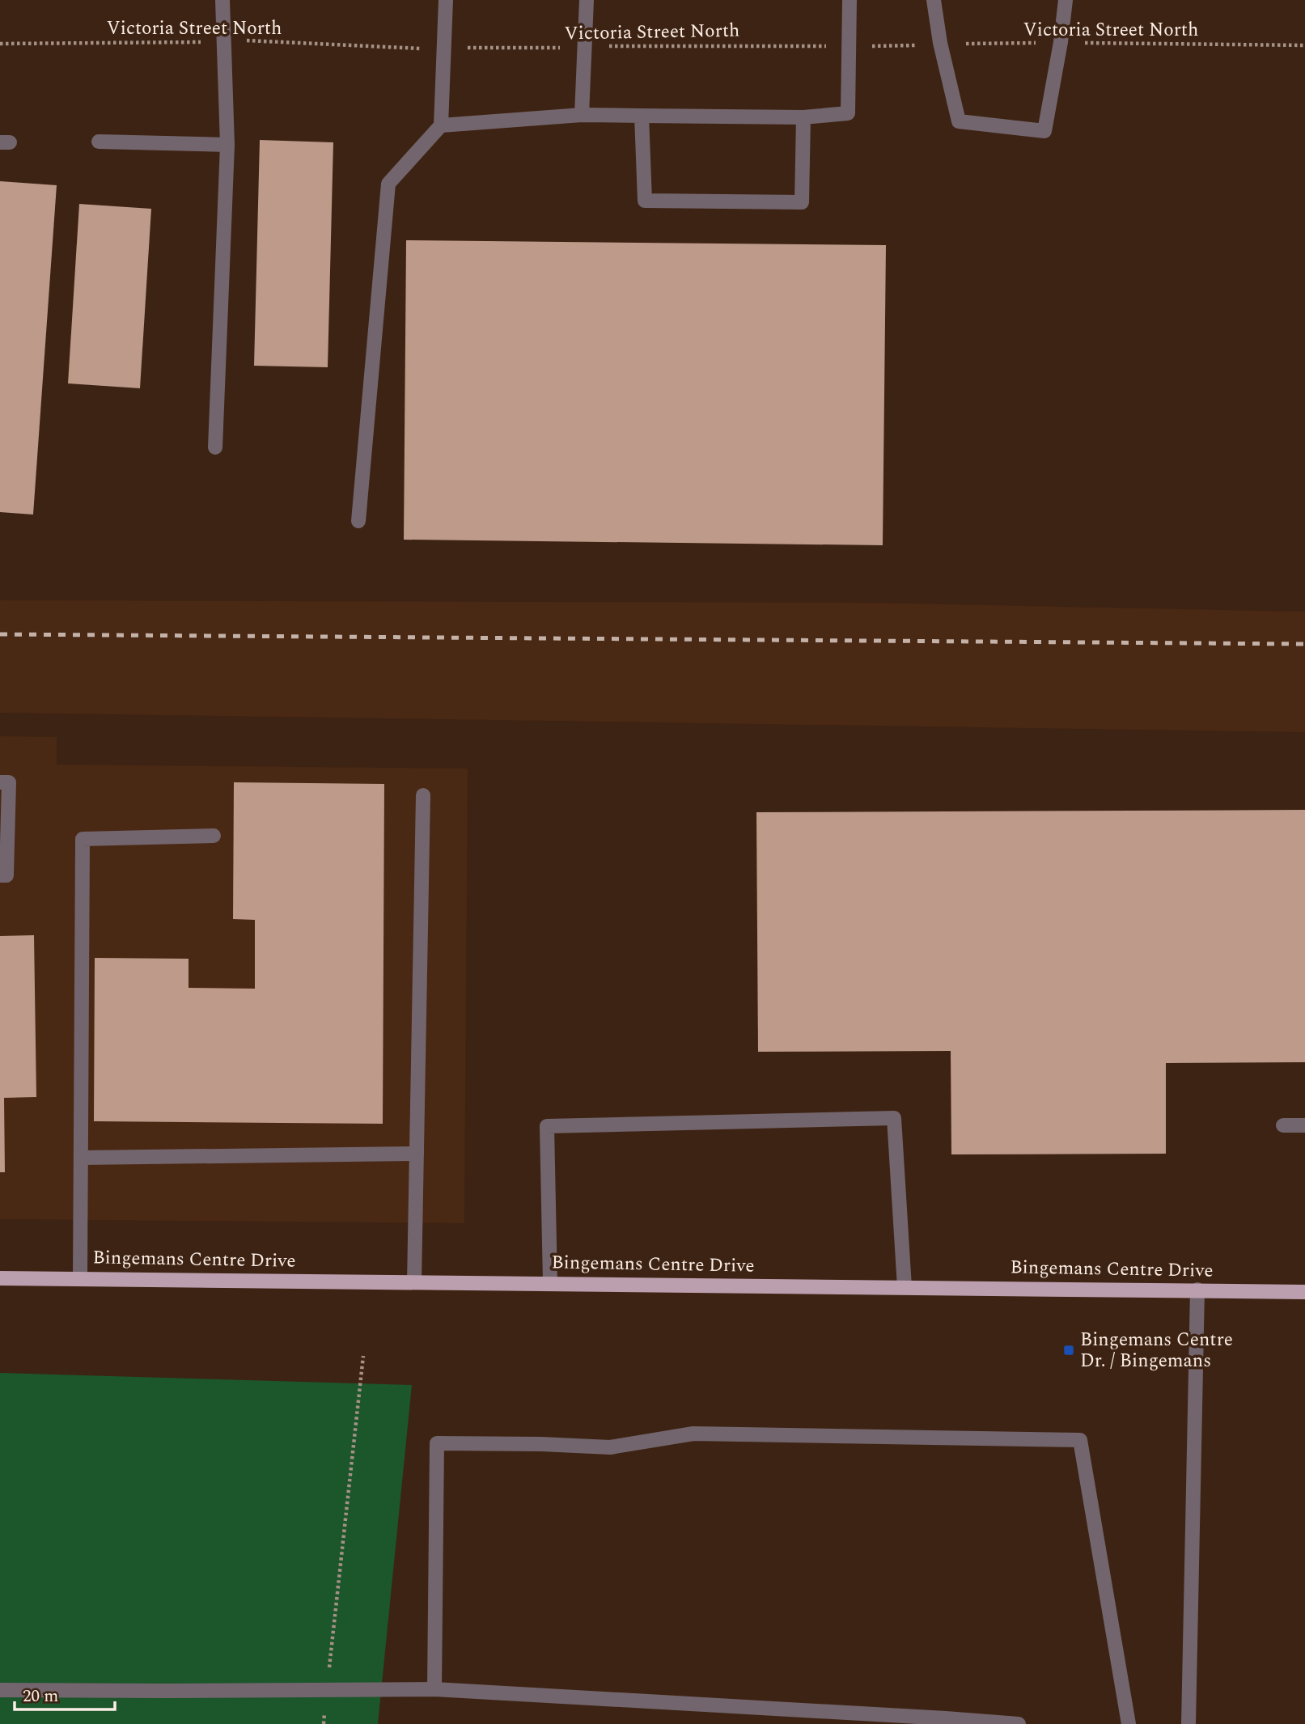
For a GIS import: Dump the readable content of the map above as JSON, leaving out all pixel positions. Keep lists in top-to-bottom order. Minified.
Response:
{"streets":{"main road":["Bingemans Centre Drive"],"path":["Victoria Street North"]},"places":{"transit":["Bingemans Centre Dr. / Bingemans"]},"scale_bar":"20 m"}
